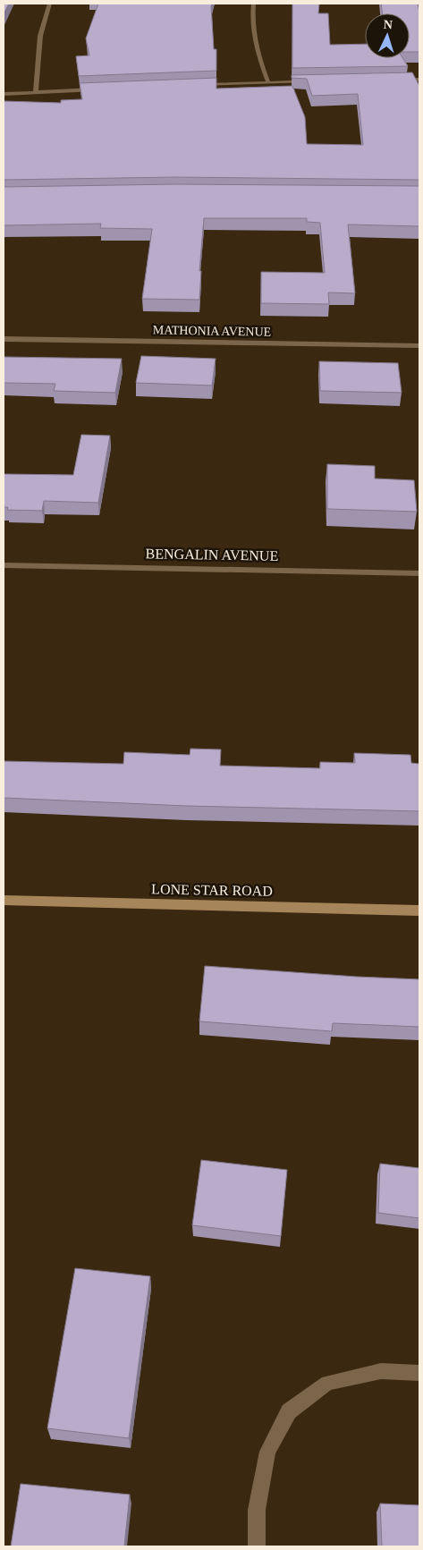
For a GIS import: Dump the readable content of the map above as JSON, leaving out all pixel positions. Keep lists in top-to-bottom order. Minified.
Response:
{"streets":{"street":["MATHONIA AVENUE","BENGALIN AVENUE","LONE STAR ROAD"]},"north":"top"}
